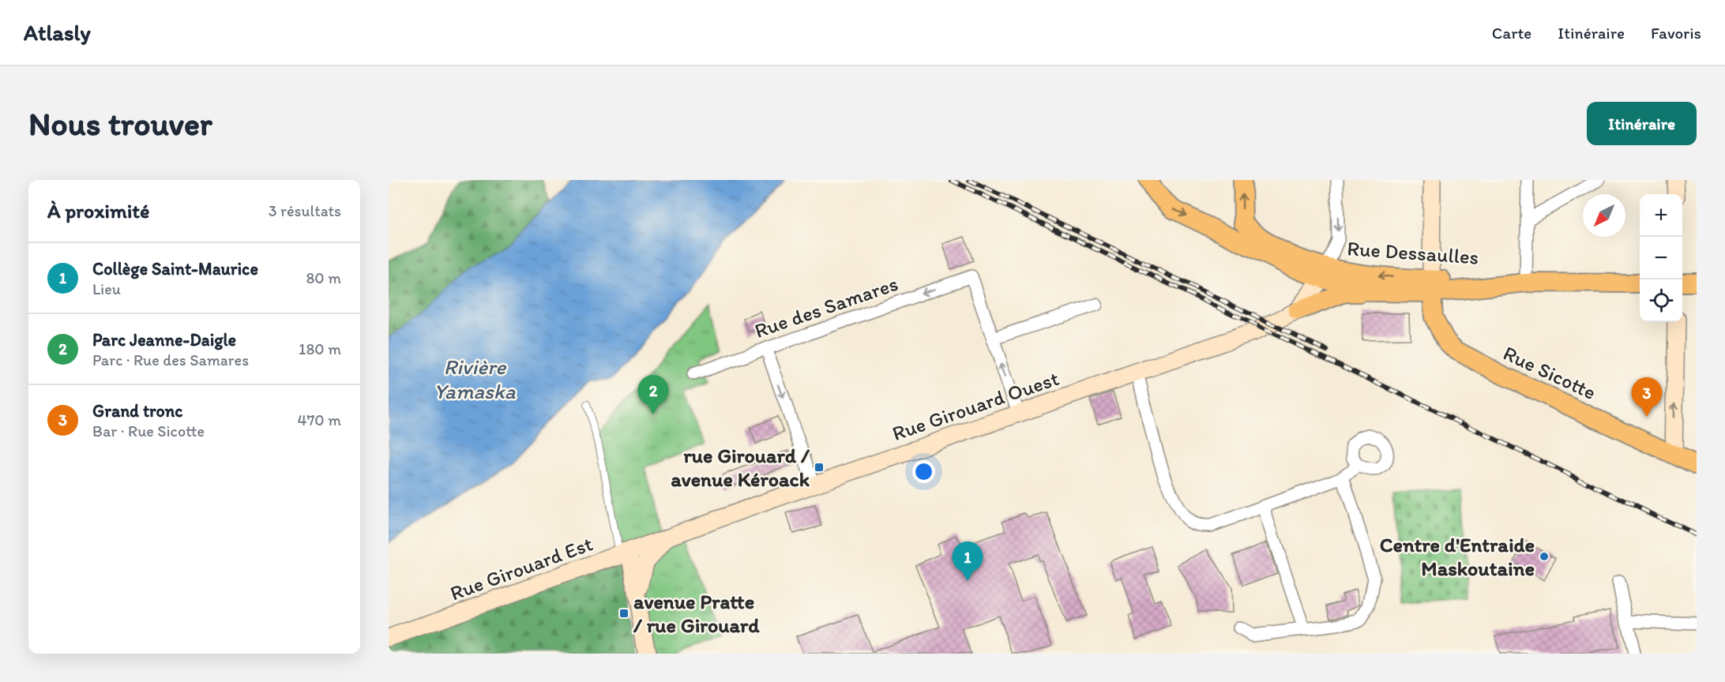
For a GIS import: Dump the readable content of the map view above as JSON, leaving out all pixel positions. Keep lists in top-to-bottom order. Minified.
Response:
{"streets":{"main road":["Rue Dessaulles","Rue Sicotte"],"street":["Rue des Samares","Rue Girouard Ouest","Rue Girouard Est"]},"crossings":[["Rue Dessaulles","Rue Sicotte"],["Rue Girouard Ouest","Rue Girouard Est"]],"one_way":["Rue des Samares"],"water":["Rivière Yamaska"],"places":{"transit":["rue Girouard / avenue Kéroack","avenue Pratte / rue Girouard"],"other":["Centre d'Entraide Maskoutaine"]},"north":"bottom left","page":{"header":"Atlasly","nav":["Carte","Itinéraire","Favoris"],"buttons":"Itinéraire","title":"Nous trouver","heading":["À proximité","3 résultats"],"map_buttons":["+","−"],"list":[{"mark":"1","name":"Collège Saint-Maurice","note":"Lieu","value":"80 m"},{"mark":"2","name":"Parc Jeanne-Daigle","note":"Parc · Rue des Samares","value":"180 m"},{"mark":"3","name":"Grand tronc","note":"Bar · Rue Sicotte","value":"470 m"}],"pins":["2","3","1"]}}
